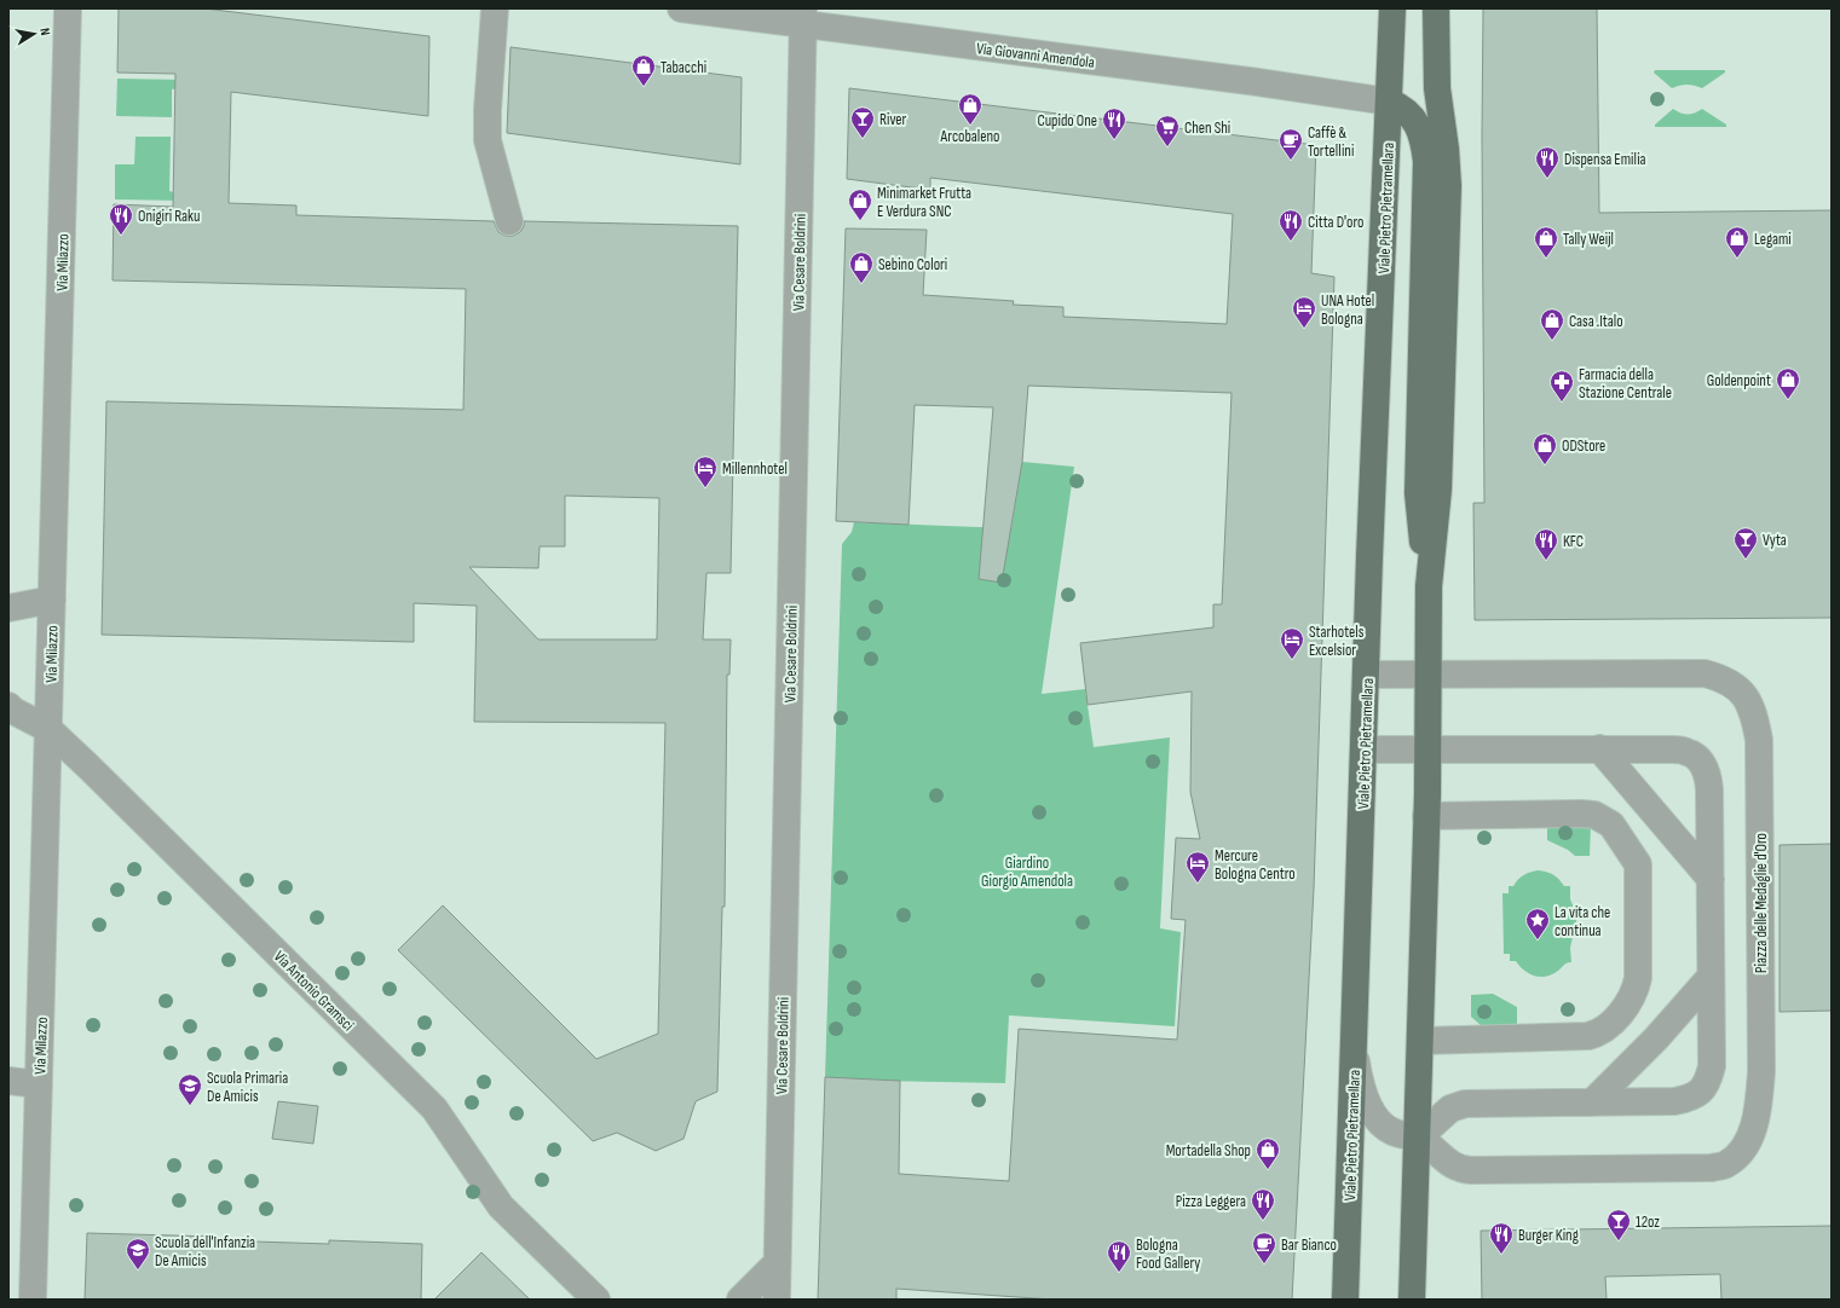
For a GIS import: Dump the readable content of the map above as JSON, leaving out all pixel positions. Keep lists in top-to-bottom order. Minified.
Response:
{"streets":{"main road":["Viale Pietro Pietramellara"],"street":["Via Giovanni Amendola","Via Milazzo","Via Cesare Boldrini","Piazza delle Medaglie d'Oro","Via Antonio Gramsci"]},"crossings":[["Via Giovanni Amendola","Viale Pietro Pietramellara"],["Via Giovanni Amendola","Via Cesare Boldrini"],["Viale Pietro Pietramellara","Piazza delle Medaglie d'Oro"],["Via Milazzo","Via Antonio Gramsci"]],"parks":["Giardino Giorgio Amendola"],"places":{"shop":["Tabacchi","Arcobaleno","Minimarket Frutta E Verdura SNC","Tally Weijl","Legami","Sebino Colori","Casa .Italo","Goldenpoint","ODStore","Mortadella Shop"],"bar":["River","Vyta","12oz"],"restaurant":["Cupido One","Dispensa Emilia","Onigiri Raku","Citta D'oro","KFC","Pizza Leggera","Burger King","Bologna Food Gallery"],"supermarket":["Chen Shi"],"cafe":["Caffè & Tortellini","Bar Bianco"],"hotel":["UNA Hotel Bologna","Millennhotel","Starhotels Excelsior","Mercure Bologna Centro"],"pharmacy":["Farmacia della Stazione Centrale"],"place":["La vita che continua"],"school or university":["Scuola Primaria De Amicis","Scuola dell'Infanzia De Amicis"]},"north":"right"}
